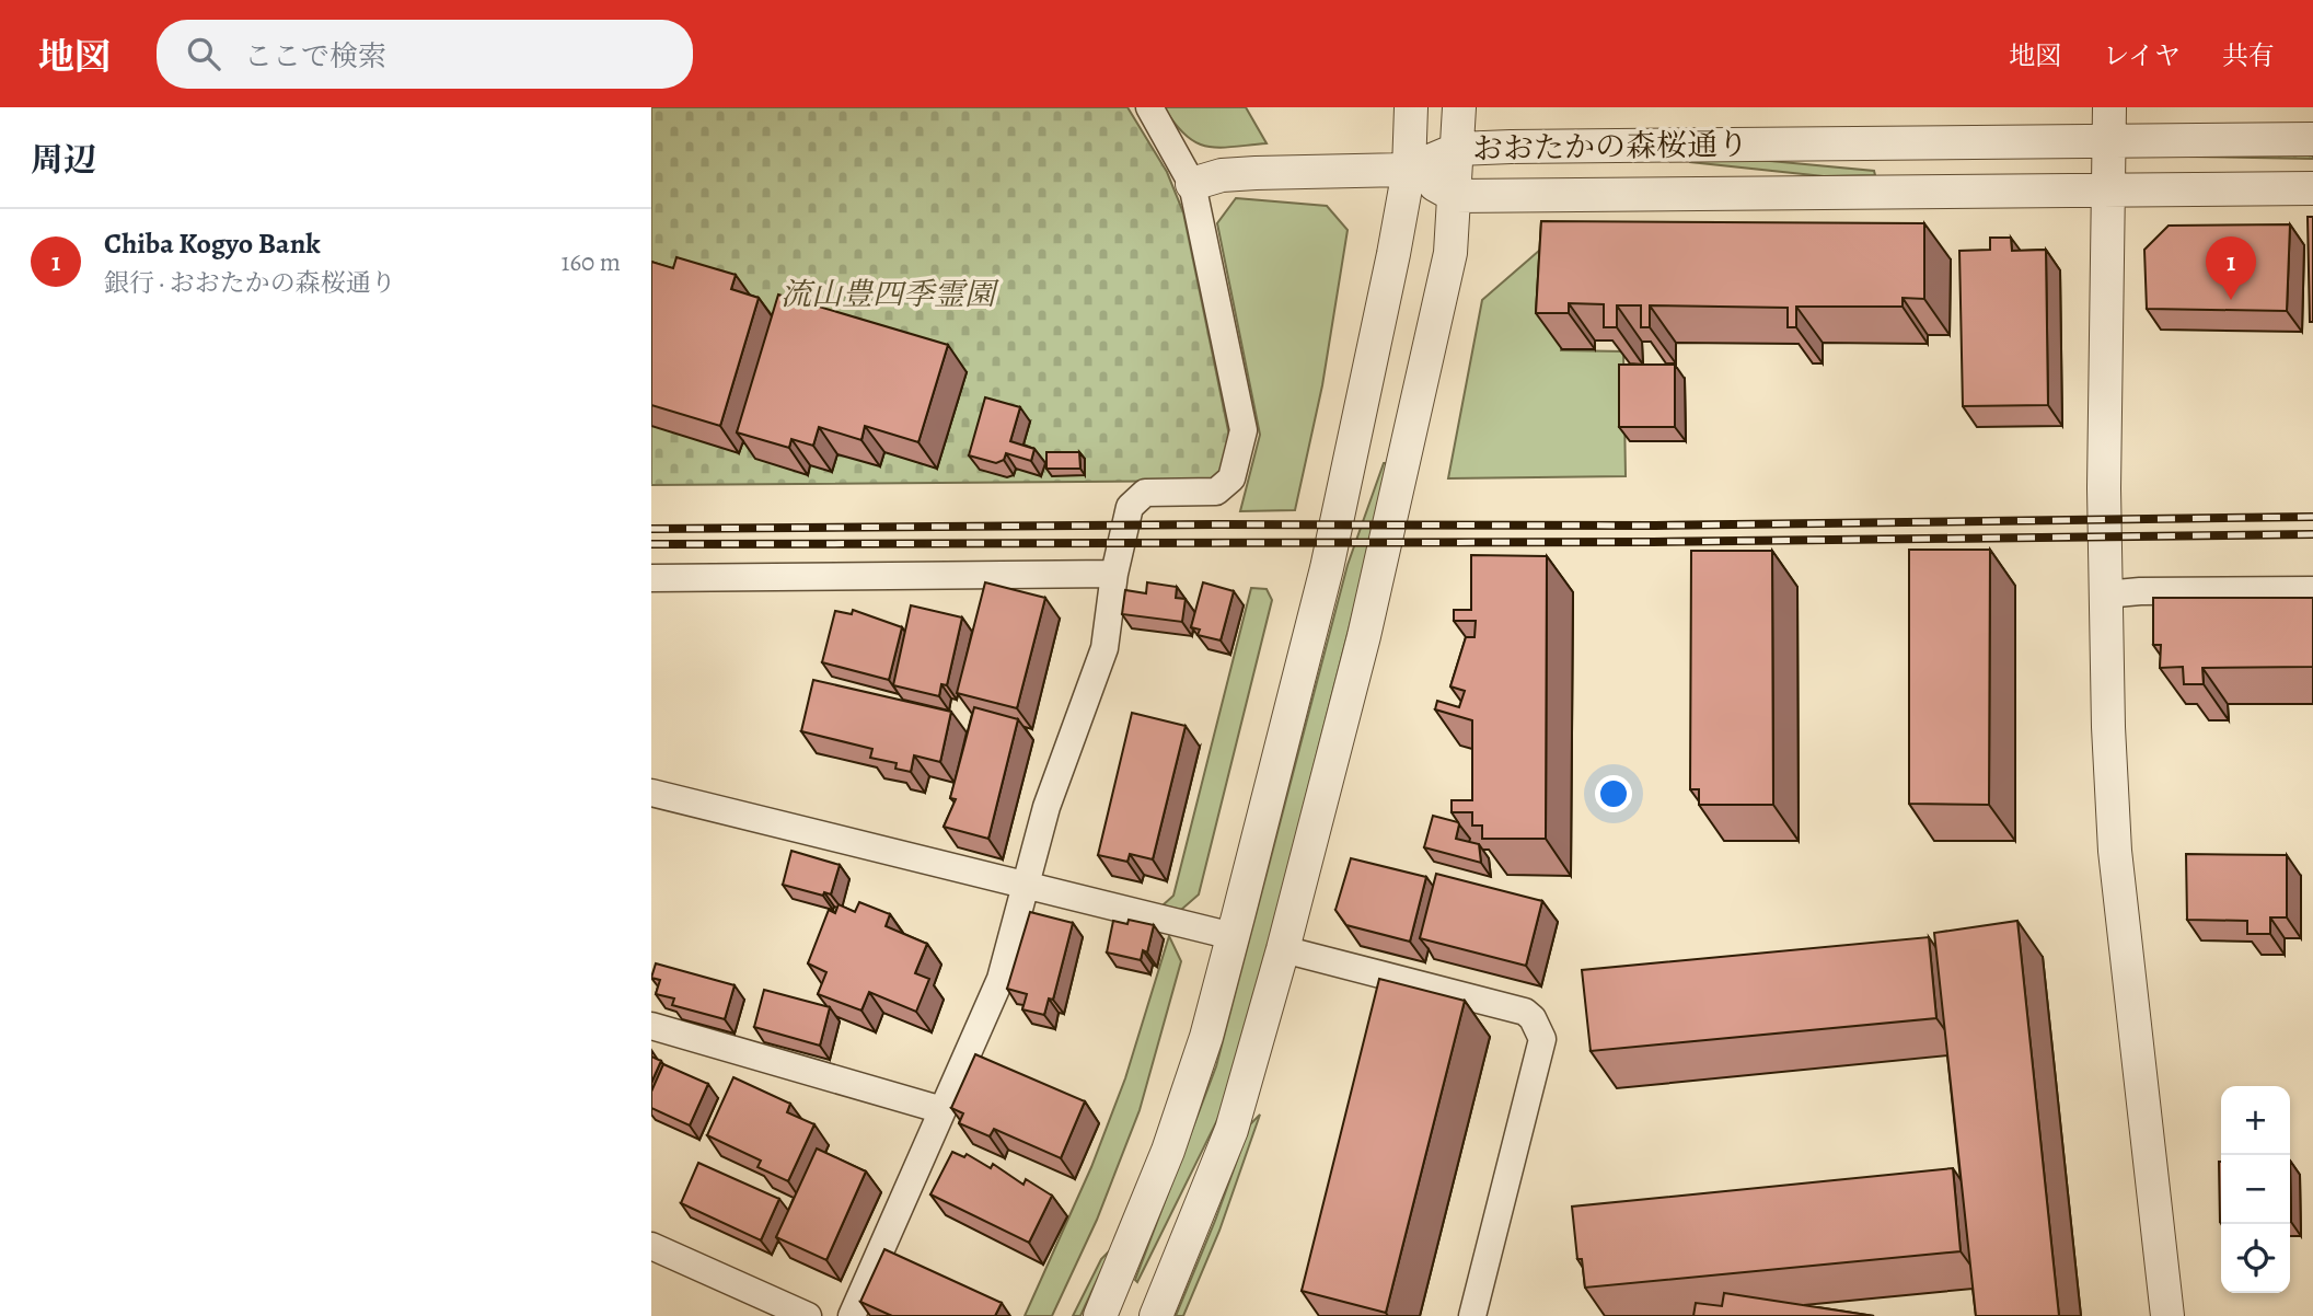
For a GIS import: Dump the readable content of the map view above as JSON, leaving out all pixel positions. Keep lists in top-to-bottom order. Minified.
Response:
{"streets":{"street":["おおたかの森桜通り"]},"parks":["流山豊四季霊園"],"page":{"header":"地図","search":"ここで検索","nav":["地図","レイヤ","共有"],"heading":"周辺","list":[{"mark":"1","name":"Chiba Kogyo Bank","note":"銀行 · おおたかの森桜通り","value":"160 m"}],"pins":"1","map_buttons":["+","−"]}}
